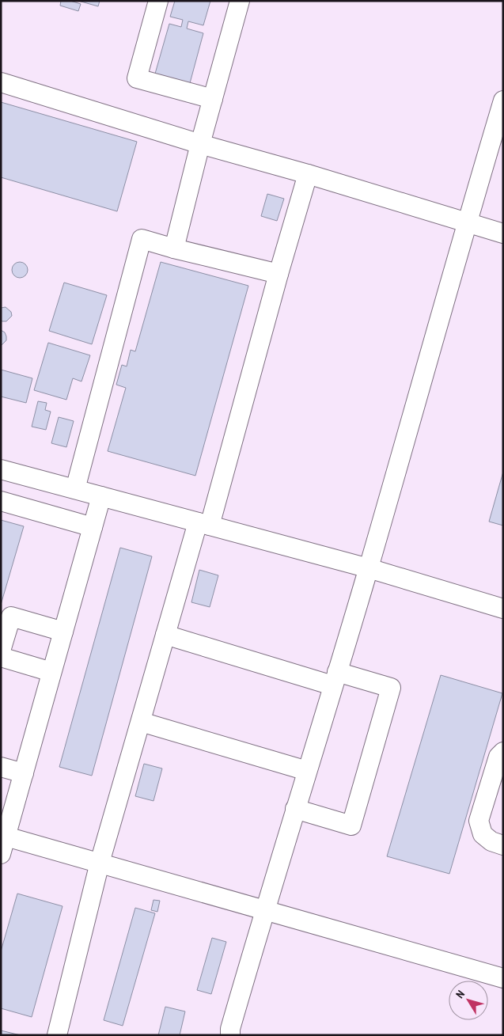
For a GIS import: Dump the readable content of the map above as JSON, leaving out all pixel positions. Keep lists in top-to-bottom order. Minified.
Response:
{"north":"top left"}
